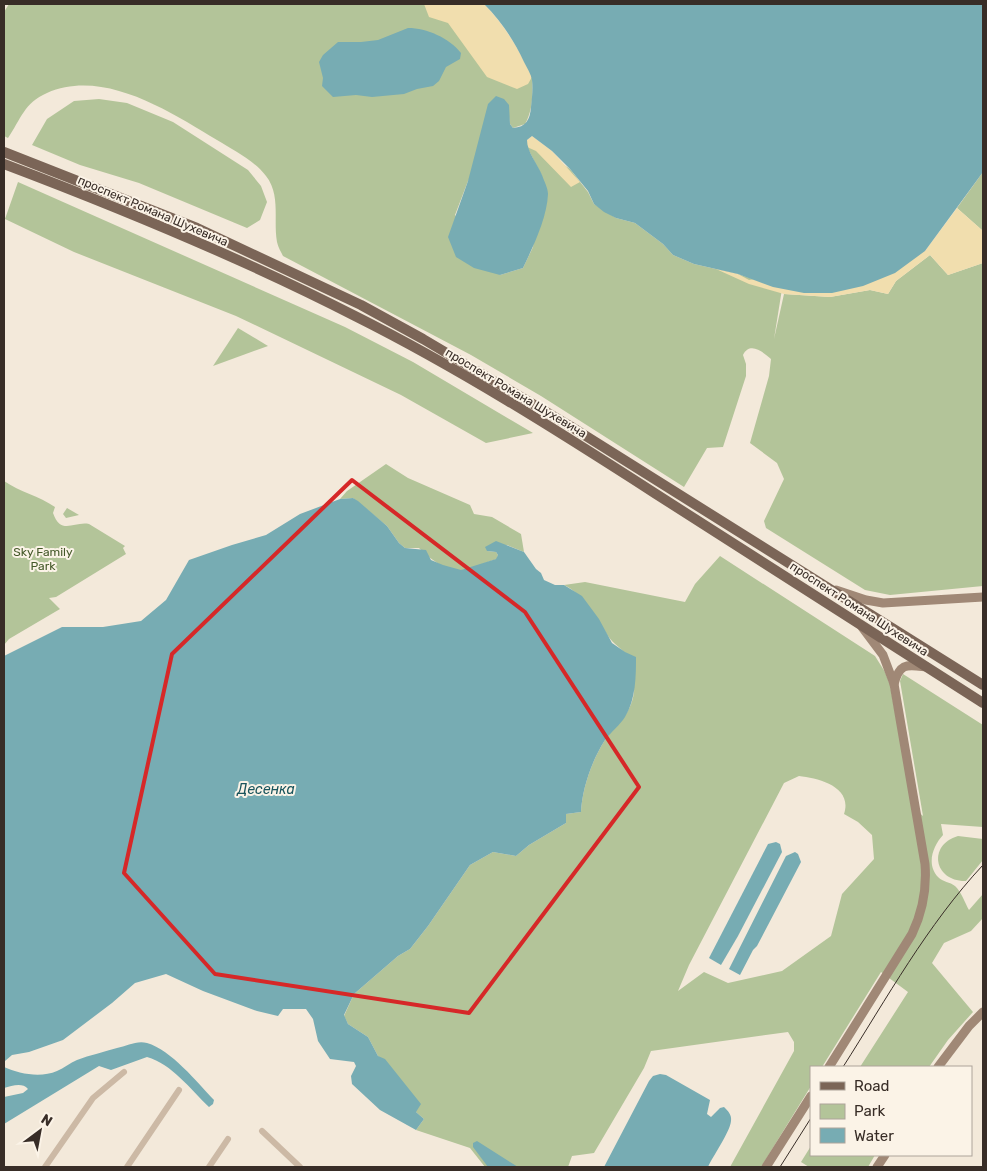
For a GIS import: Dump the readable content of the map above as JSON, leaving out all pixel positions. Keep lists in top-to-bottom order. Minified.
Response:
{"streets":{"main road":["проспект Романа Шухевича"]},"water":["Десенка"],"parks":["Sky Family Park"],"legend":["Road","Park","Water"],"north":"top right"}
